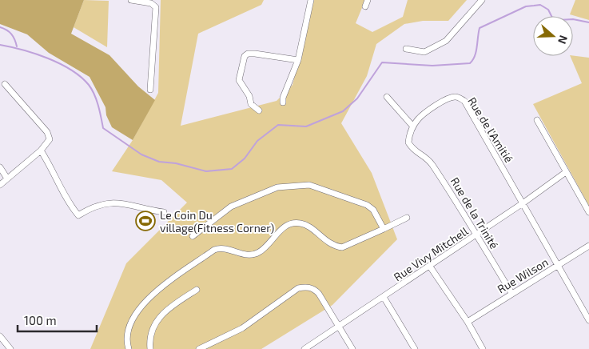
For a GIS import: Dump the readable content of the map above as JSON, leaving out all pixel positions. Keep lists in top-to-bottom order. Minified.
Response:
{"streets":{"street":["Rue de l'Amitié","Rue de la Trinité","Rue Vivy Mitchell","Rue Wilson"]},"crossings":[["Rue de l'Amitié","Rue de la Trinité"],["Rue de l'Amitié","Rue Vivy Mitchell"],["Rue de l'Amitié","Rue Wilson"],["Rue de la Trinité","Rue Vivy Mitchell"],["Rue de la Trinité","Rue Wilson"]],"places":{"sports":["Le Coin Du village(Fitness Corner)"]},"scale_bar":"100 m","north":"right"}
